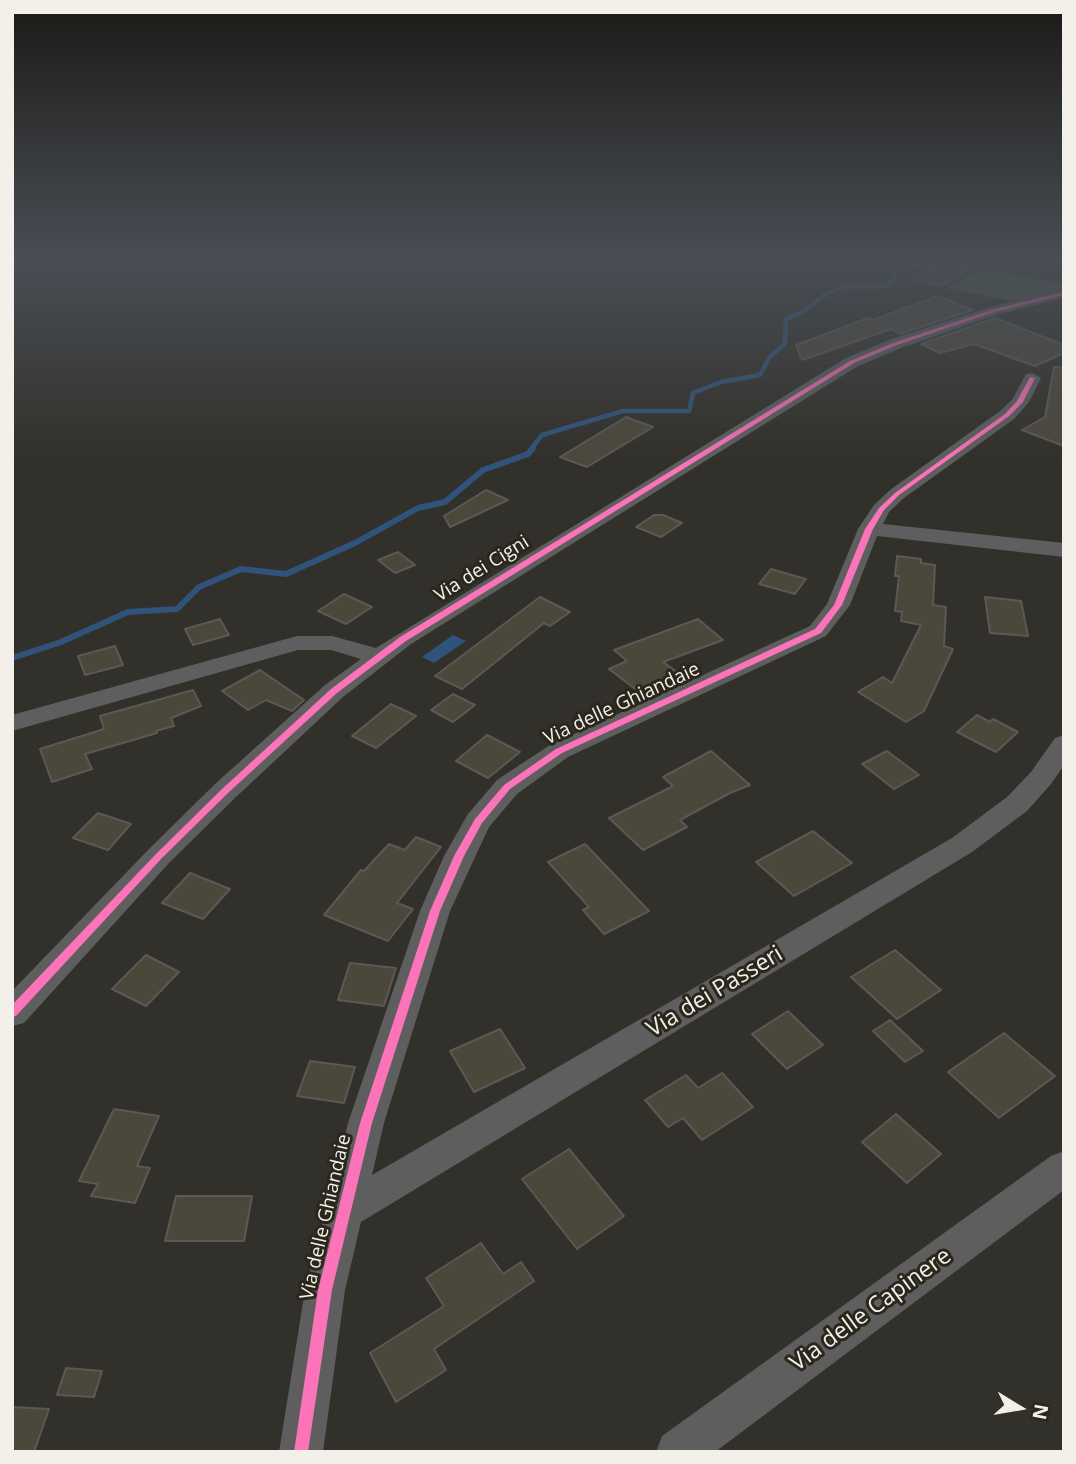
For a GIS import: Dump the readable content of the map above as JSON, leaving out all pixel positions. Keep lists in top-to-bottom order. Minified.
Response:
{"streets":{"street":["Via dei Cigni","Via delle Ghiandaie","Via dei Passeri","Via delle Capinere"]},"crossings":[["Via delle Ghiandaie","Via dei Passeri"]],"north":"right"}
